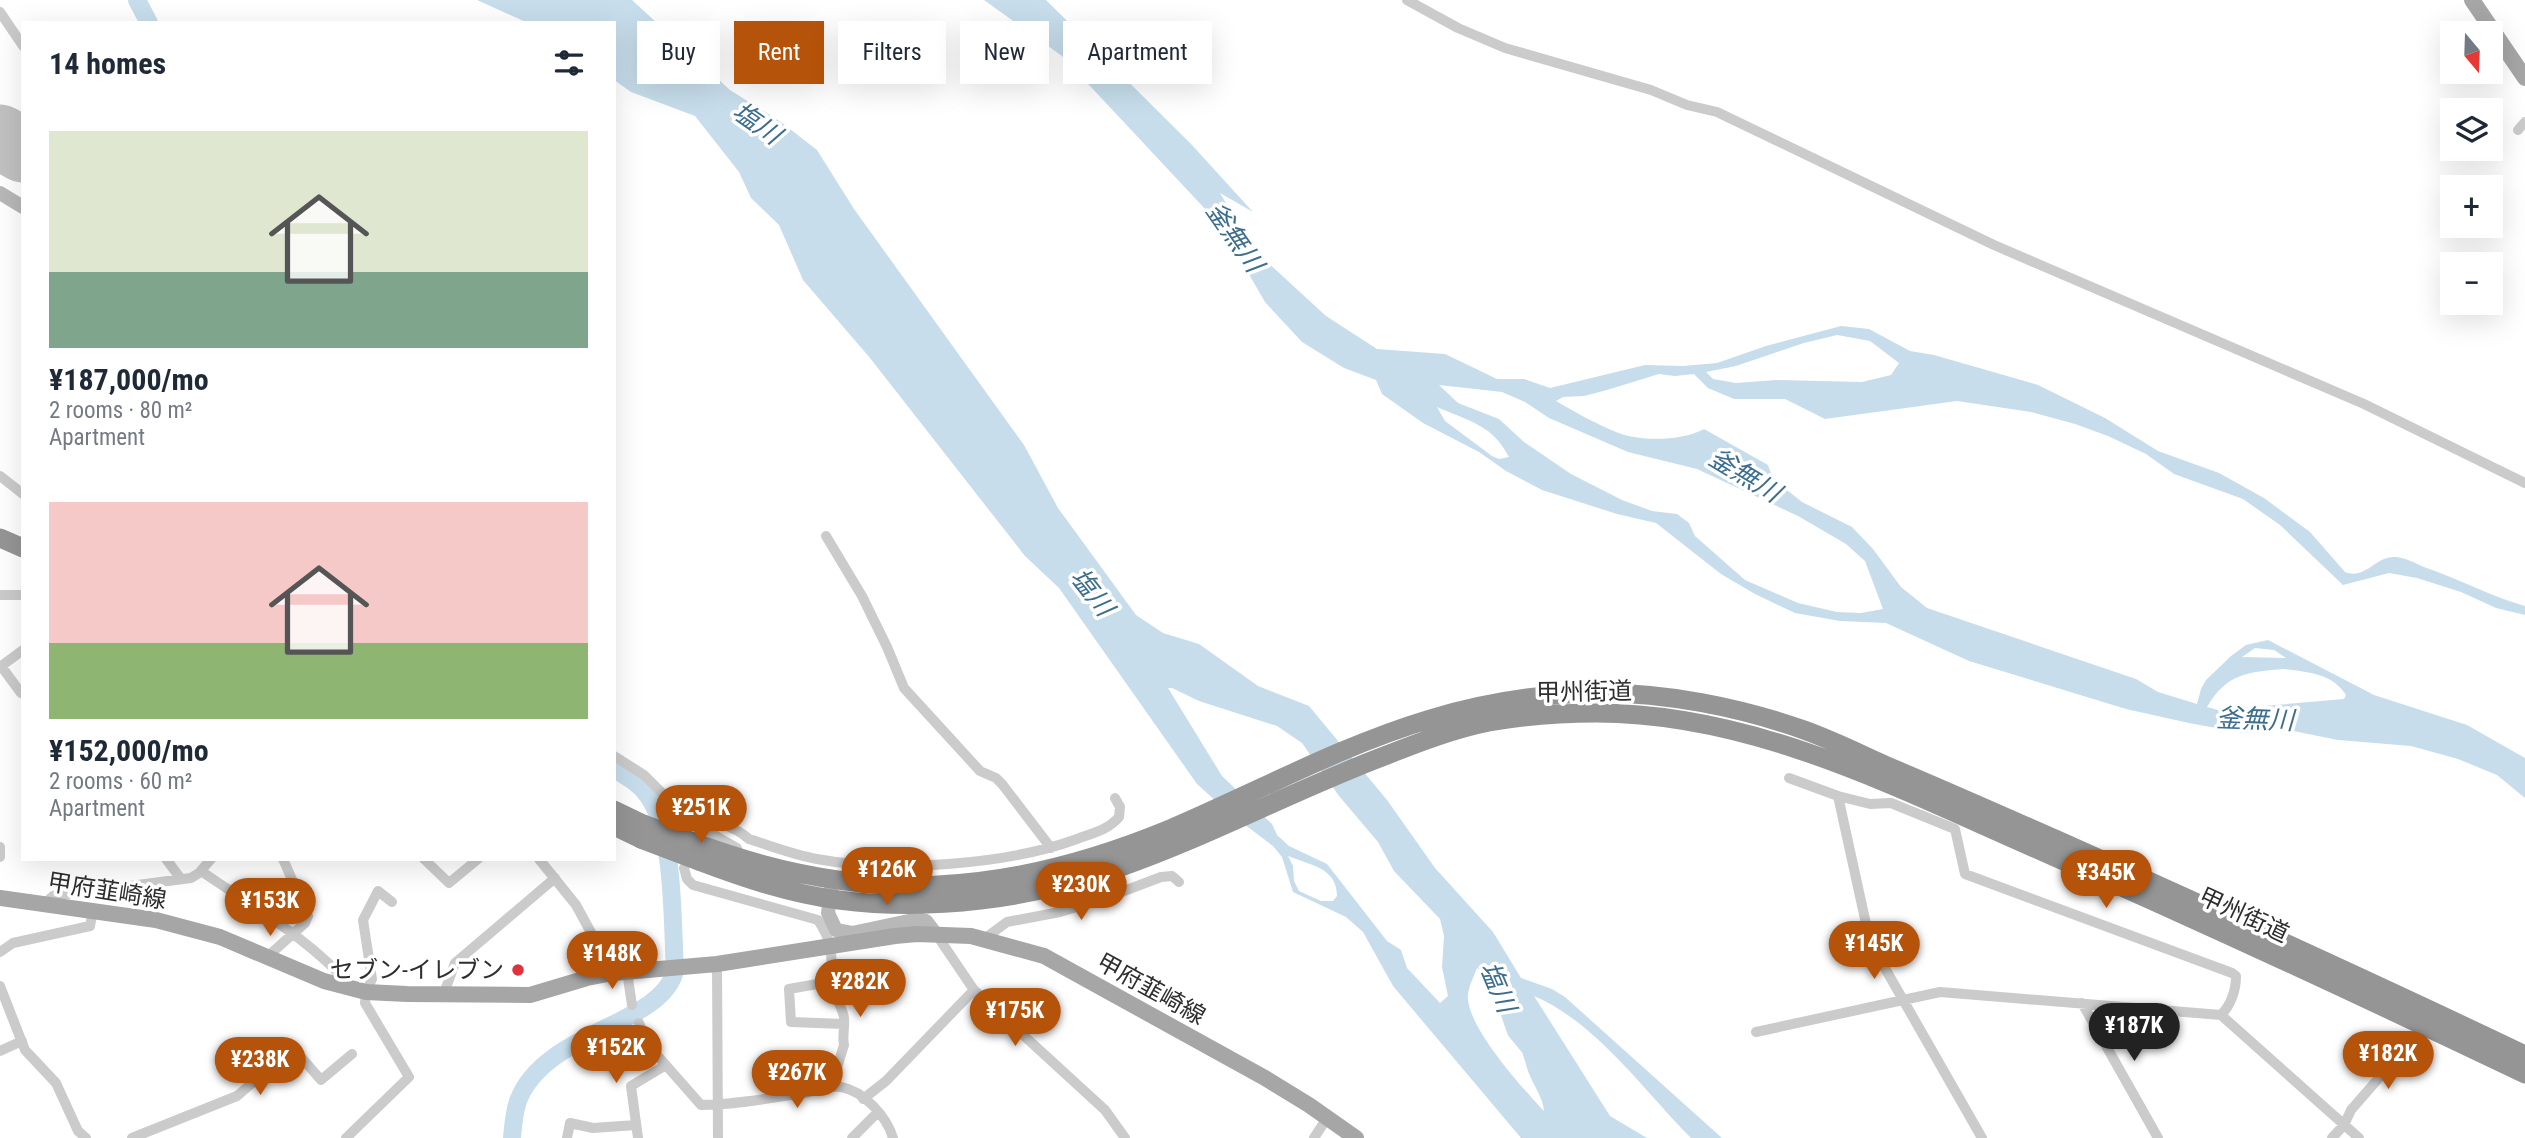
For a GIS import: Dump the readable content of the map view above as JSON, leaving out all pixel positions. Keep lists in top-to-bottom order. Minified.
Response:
{"streets":{"highway":["甲州街道"],"main road":["甲府韮崎線"]},"water":["塩川","釜無川"],"places":["セブン-イレブン"],"north":"bottom","page":{"map_buttons":["+","−"],"chip":["Buy","Rent","Filters","New","Apartment"],"heading":"14 homes","list":[{"name":"¥187,000/mo","note":"2 rooms · 80 m² · Apartment"},{"name":"¥152,000/mo","note":"2 rooms · 60 m² · Apartment"}],"price":["¥251K","¥126K","¥345K","¥230K","¥153K","¥145K","¥148K","¥282K","¥175K","¥187K","¥152K","¥182K","¥238K","¥267K"]}}
